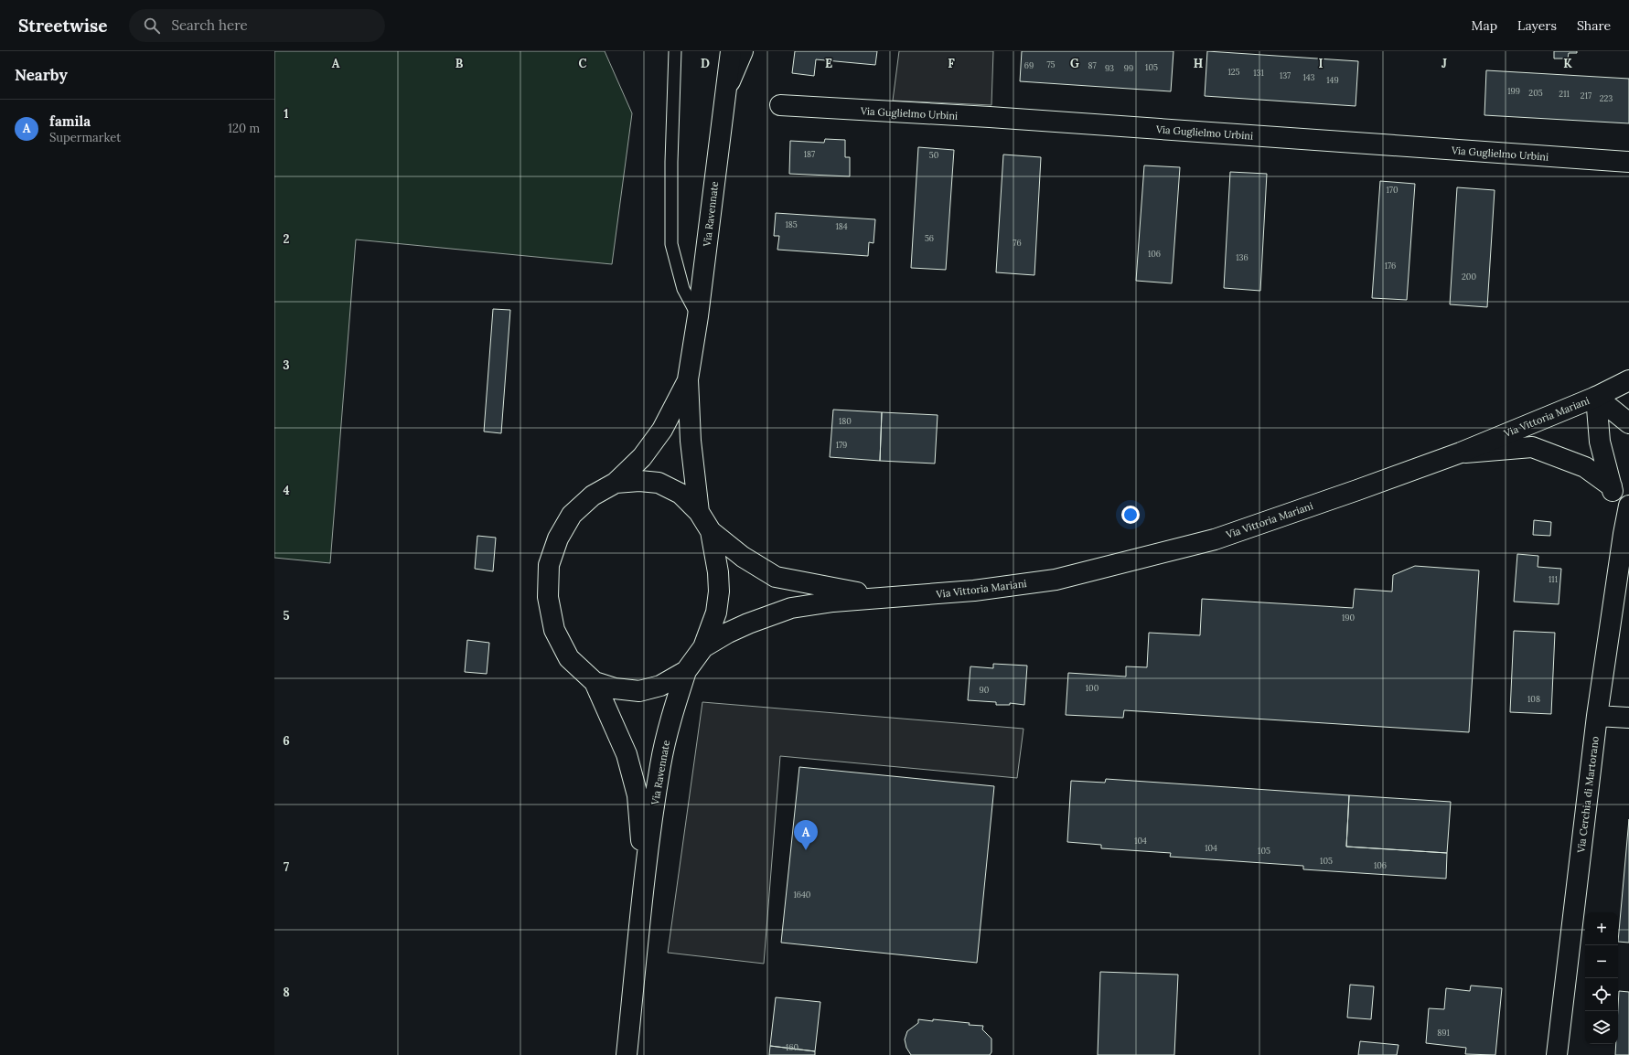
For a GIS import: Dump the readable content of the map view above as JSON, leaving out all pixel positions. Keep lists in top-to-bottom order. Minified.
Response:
{"streets":{"main road":["Via Guglielmo Urbini","Via Ravennate","Via Vittoria Mariani","Via Cerchia di Martorano"]},"crossings":[["Via Vittoria Mariani","Via Cerchia di Martorano"]],"house_numbers":["75","69","87","105","93","99","125","131","137","143","149","199","205","211","217","223","187","50","170","185","184","56","76","106","136","176","200","180","179","111","190","100","90","108","104","104","105","105","106","1640","891","160"],"page":{"header":"Streetwise","search":"Search here","nav":["Map","Layers","Share"],"heading":"Nearby","list":[{"mark":"A","name":"famila","note":"Supermarket","value":"120 m"}],"pins":"A","map_buttons":["+","−"]},"grid":{"columns":["A","B","C","D","E","F","G","H","I","J","K"],"rows":["1","2","3","4","5","6","7","8"]}}
